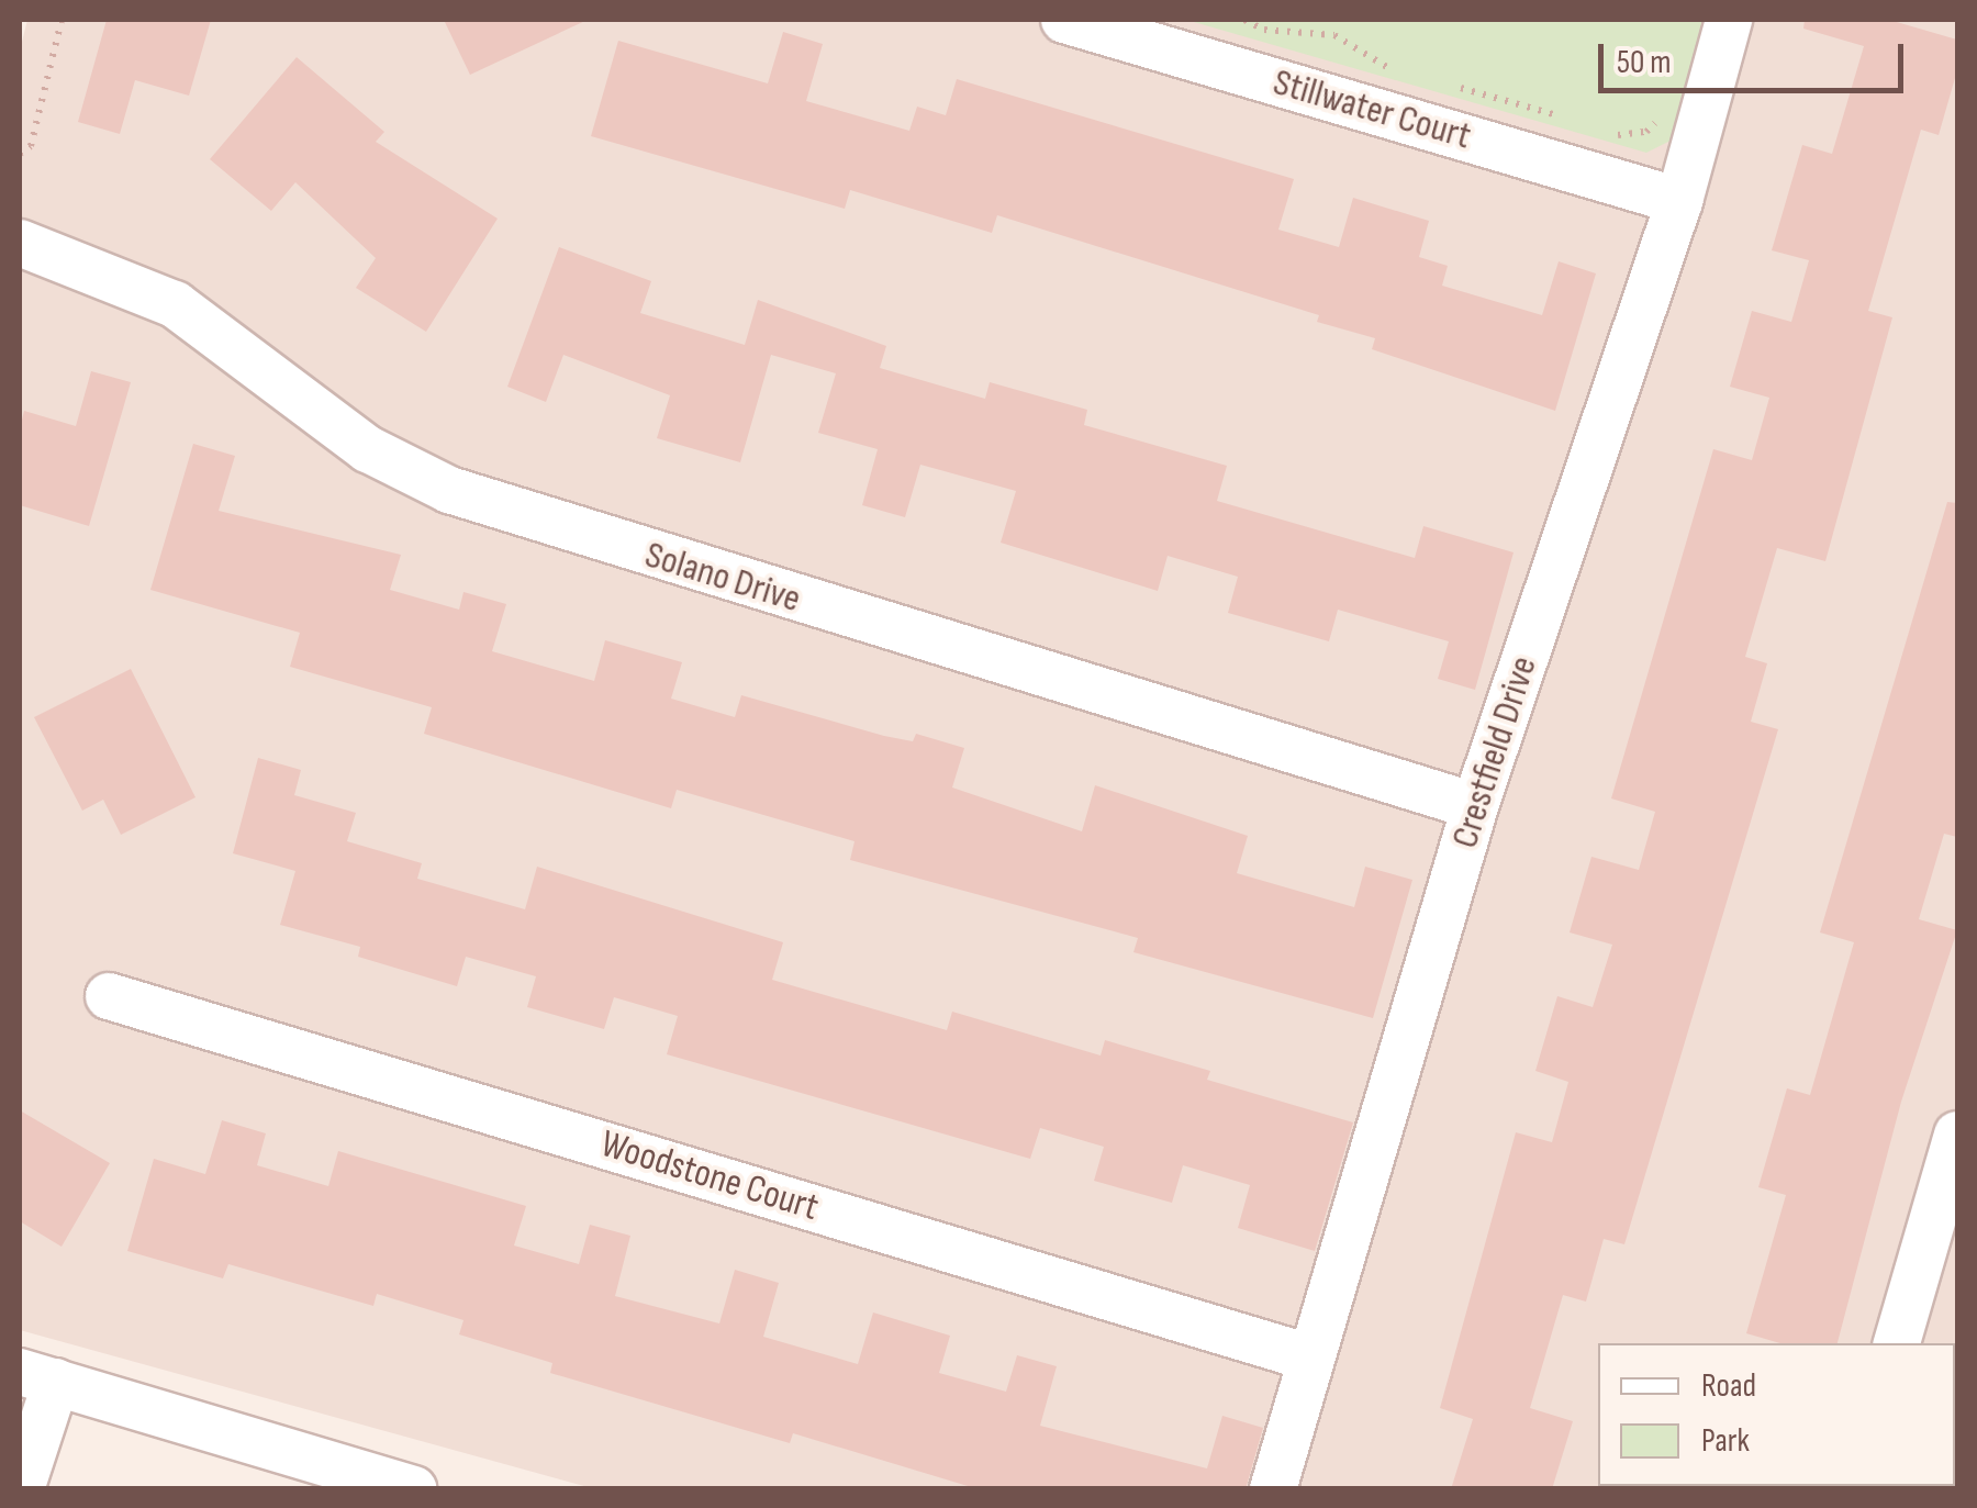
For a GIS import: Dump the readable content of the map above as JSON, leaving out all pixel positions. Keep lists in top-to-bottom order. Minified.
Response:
{"streets":{"street":["Stillwater Court","Solano Drive","Crestfield Drive","Woodstone Court"]},"crossings":[["Stillwater Court","Crestfield Drive"],["Solano Drive","Crestfield Drive"],["Crestfield Drive","Woodstone Court"]],"legend":["Road","Park"],"scale_bar":"50 m"}
